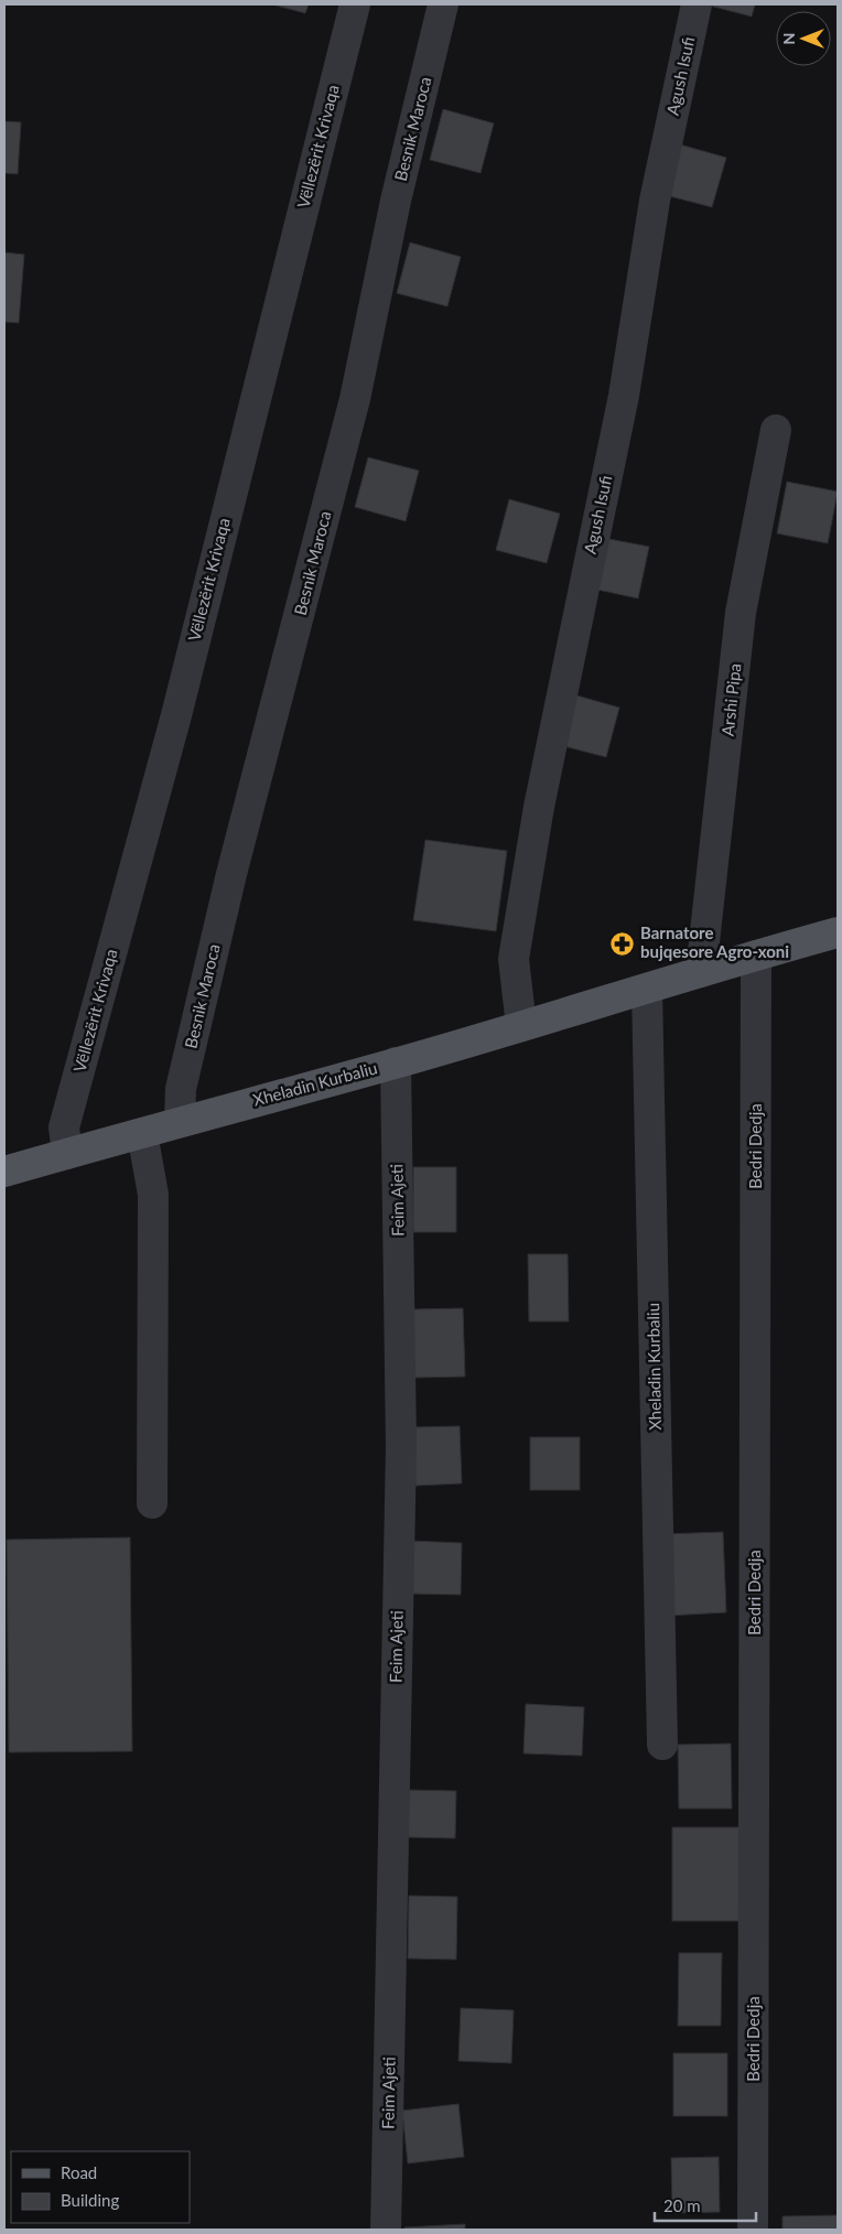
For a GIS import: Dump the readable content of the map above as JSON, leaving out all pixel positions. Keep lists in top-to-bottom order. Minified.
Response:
{"streets":{"main road":["Xheladin Kurbaliu"],"street":["Agush Isufi","Besnik Maroca","Vëllezërit Krivaqa","Arshi Pipa","Bedri Dedja","Feim Ajeti"]},"crossings":[["Agush Isufi","Xheladin Kurbaliu"],["Besnik Maroca","Xheladin Kurbaliu"],["Vëllezërit Krivaqa","Xheladin Kurbaliu"],["Arshi Pipa","Xheladin Kurbaliu"],["Xheladin Kurbaliu","Bedri Dedja"],["Xheladin Kurbaliu","Feim Ajeti"]],"places":{"pharmacy":["Barnatore bujqesore Agro-xoni"]},"legend":["Road","Building"],"scale_bar":"20 m","north":"left"}
